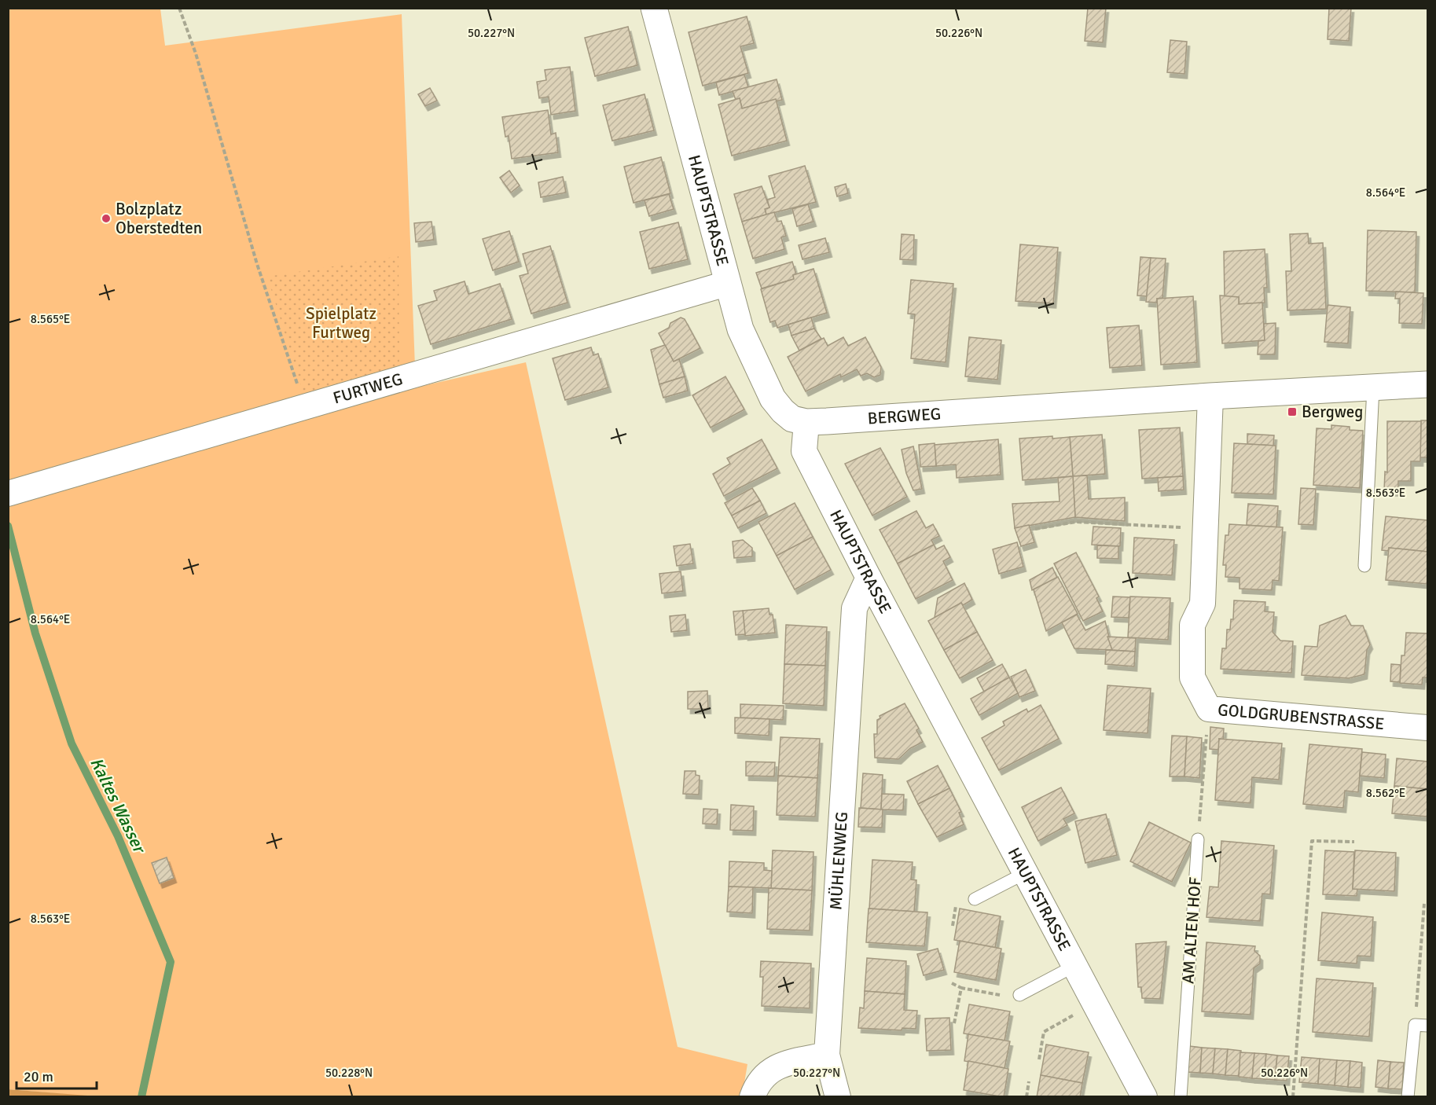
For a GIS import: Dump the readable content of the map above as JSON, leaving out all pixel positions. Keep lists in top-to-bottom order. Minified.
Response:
{"streets":{"street":["HAUPTSTRASSE","FURTWEG","BERGWEG","GOLDGRUBENSTRASSE","MÜHLENWEG"],"lane":["AM ALTEN HOF"]},"crossings":[["HAUPTSTRASSE","FURTWEG"],["HAUPTSTRASSE","BERGWEG"],["HAUPTSTRASSE","MÜHLENWEG"],["BERGWEG","GOLDGRUBENSTRASSE"]],"water":["Kaltes Wasser"],"parks":["Spielplatz Furtweg"],"places":{"other":["Bolzplatz Oberstedten"],"transit":["Bergweg"]},"scale_bar":"20 m","coordinates":["50.227°N","50.226°N","8.564°E","8.565°E","8.563°E","8.562°E","50.228°N"]}
